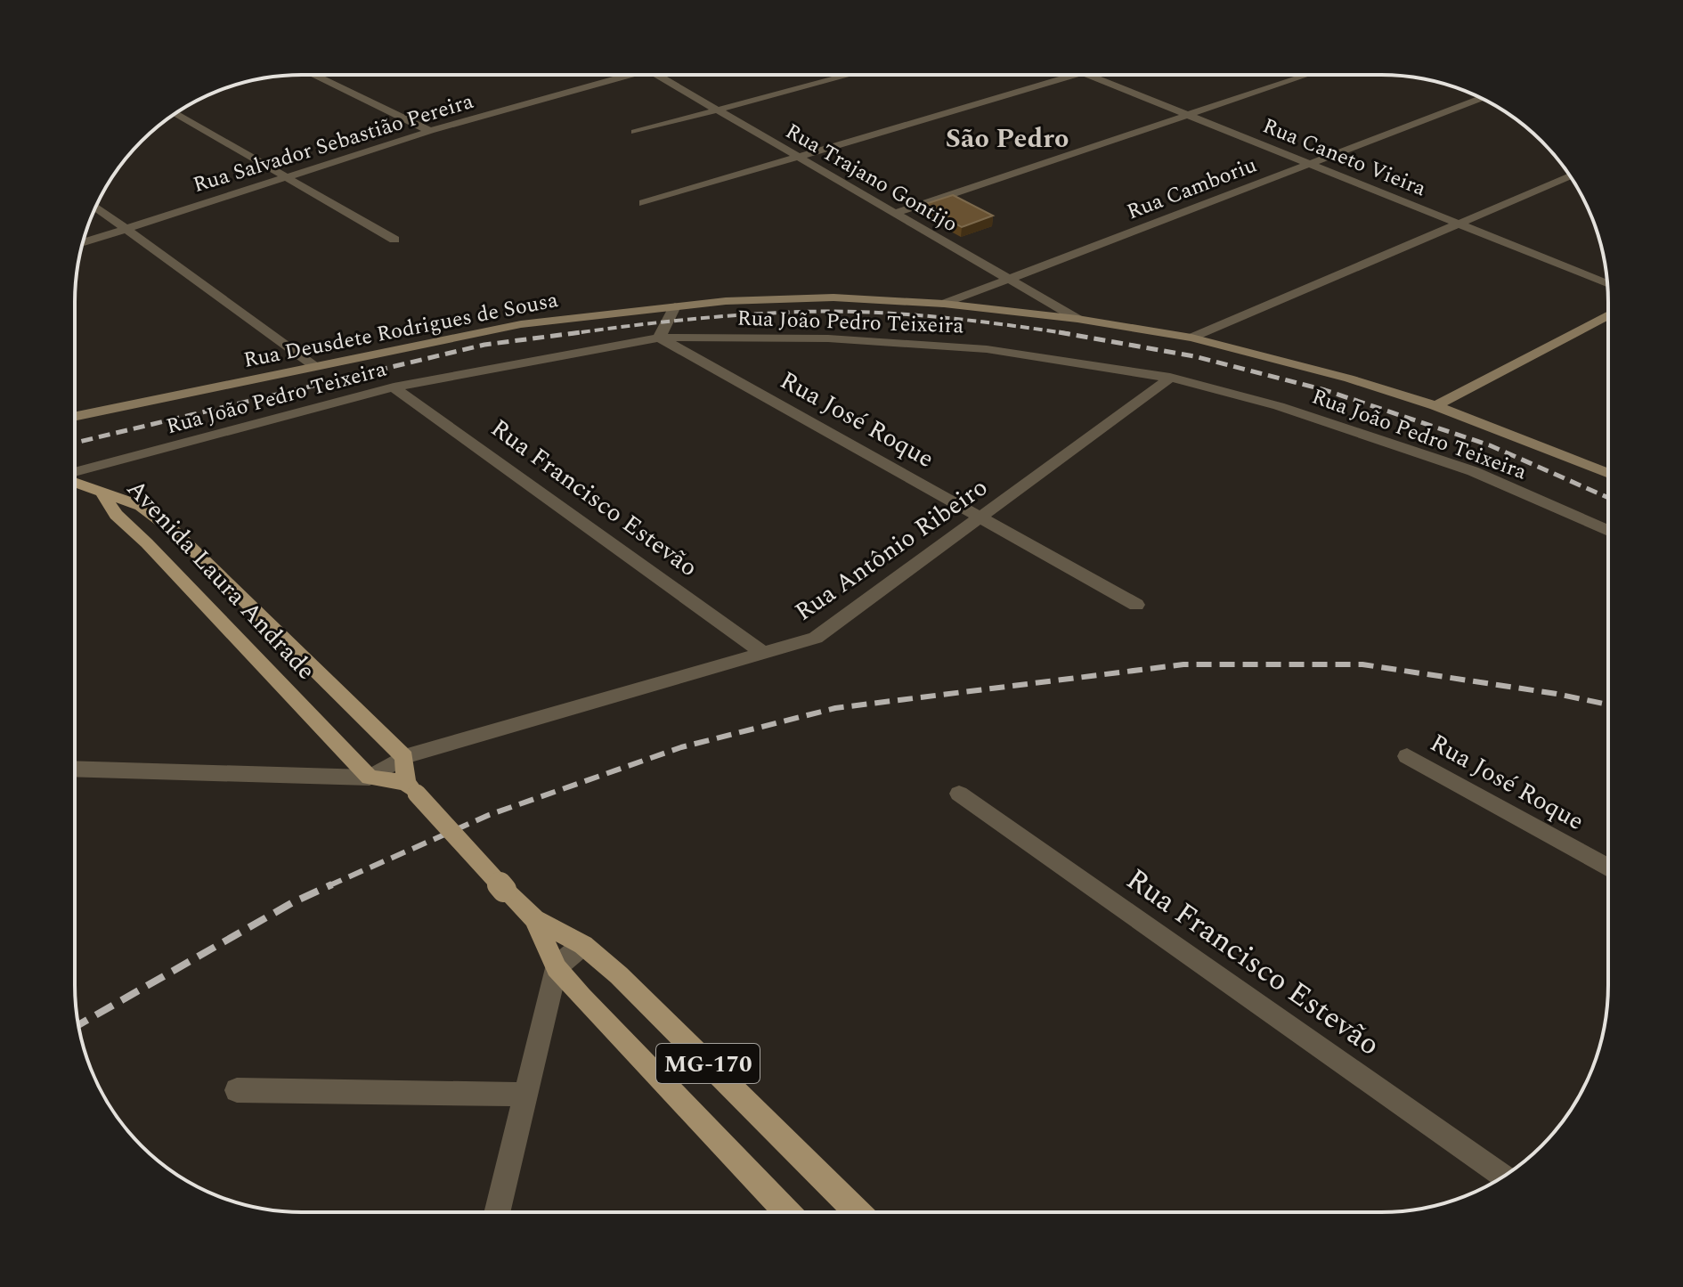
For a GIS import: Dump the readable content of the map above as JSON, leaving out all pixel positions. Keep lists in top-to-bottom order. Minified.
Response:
{"streets":{"main road":["Avenida Laura Andrade","MG-170"],"street":["Rua Salvador Sebastião Pereira","Rua Caneto Vieira","Rua Trajano Gontijo","Rua Camboriu","Rua João Pedro Teixeira","Rua Deusdete Rodrigues de Sousa","Rua José Roque","Rua Francisco Estevão","Rua Antônio Ribeiro"]},"crossings":[["Rua Caneto Vieira","Rua Camboriu"],["Rua Trajano Gontijo","Rua Camboriu"],["Rua Trajano Gontijo","Rua Deusdete Rodrigues de Sousa"],["Rua Camboriu","Rua Deusdete Rodrigues de Sousa"],["Rua João Pedro Teixeira","Rua José Roque"],["Rua João Pedro Teixeira","Rua Francisco Estevão"],["Rua João Pedro Teixeira","Rua Antônio Ribeiro"],["Rua José Roque","Rua Antônio Ribeiro"],["Rua Francisco Estevão","Rua Antônio Ribeiro"],["Rua Antônio Ribeiro","Avenida Laura Andrade"]],"districts":["São Pedro"]}
